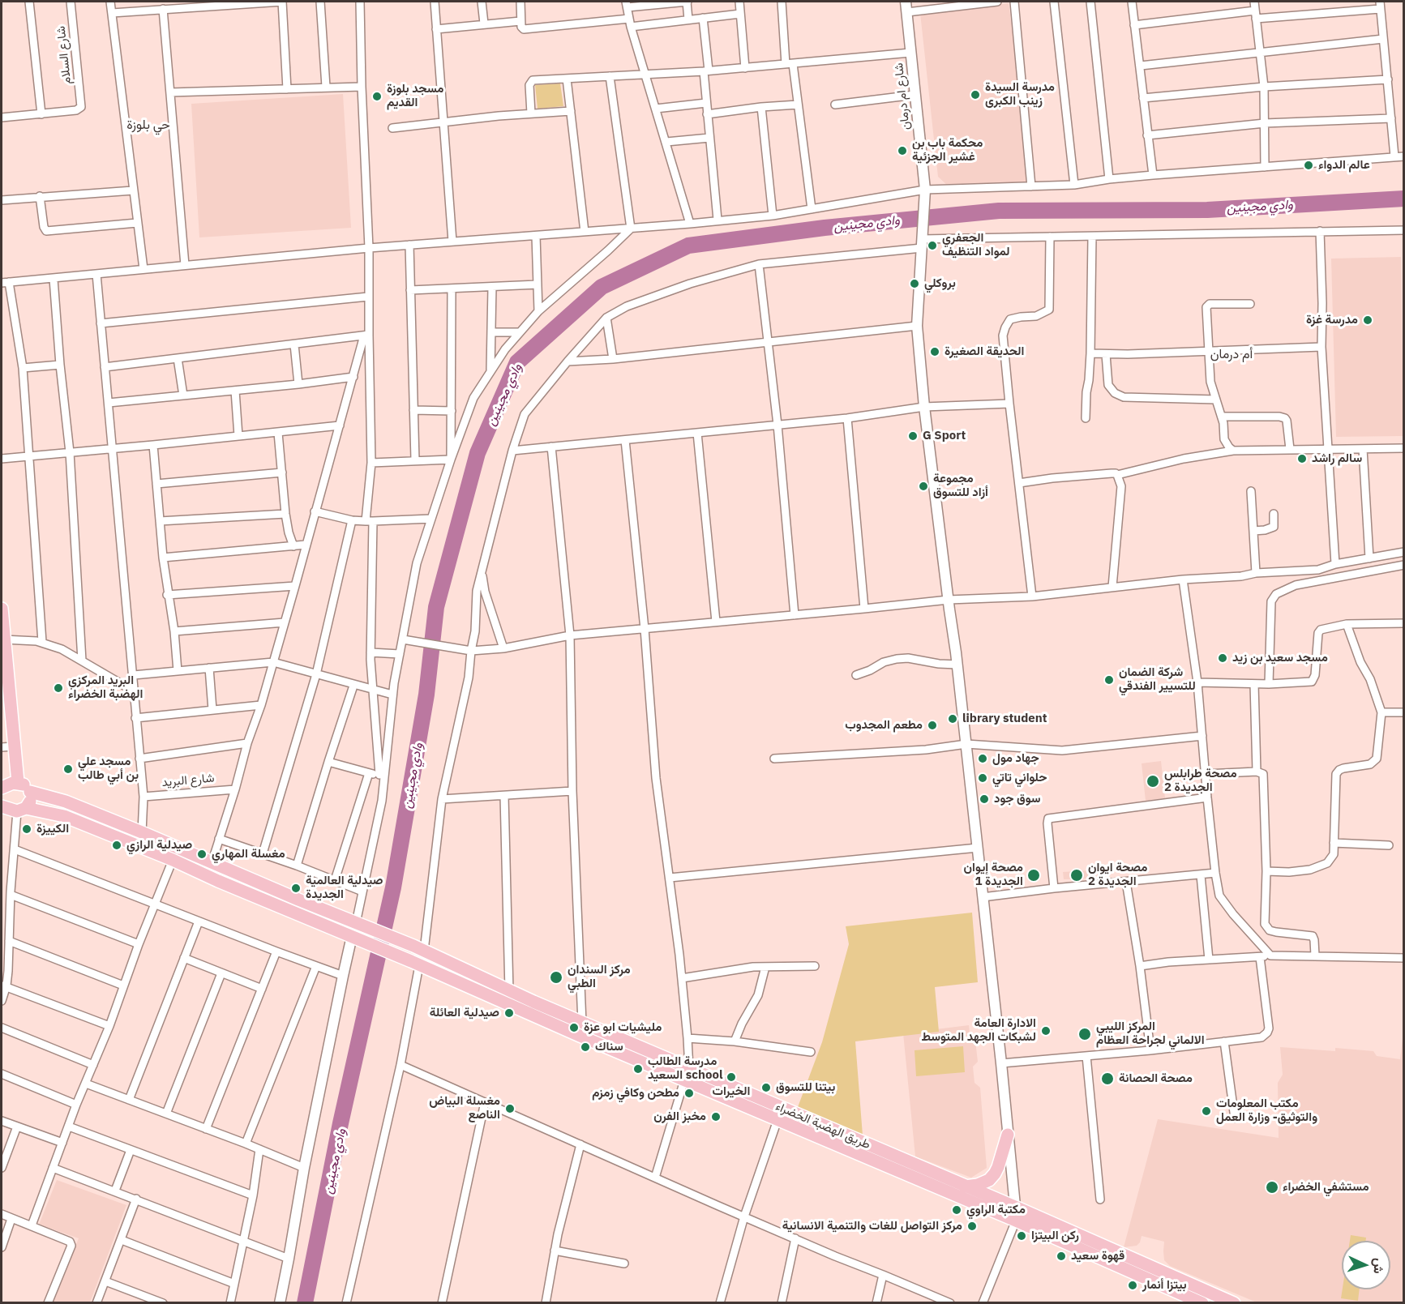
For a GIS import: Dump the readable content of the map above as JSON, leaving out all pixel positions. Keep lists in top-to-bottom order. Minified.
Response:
{"streets":{"main road":["طريق الهضبة الخضراء"],"street":["شارع السلام","شارع ام درمان","شارع البريد"]},"crossings":[["شارع ام درمان","طريق الهضبة الخضراء"]],"districts":["حي بلوزة","أم درمان"],"water":["وادي مجينين"],"places":["مدرسة السيدة زينب الكبرى","مسجد بلوزة القديم","محكمة باب بن غشير الجزئية","عالم الدواء","الجعفري لمواد التنظيف","بروكلي","مدرسة غزة","الحديقة الصغيرة","G Sport","سالم راشد","مجموعة أزاد للتسوق","مسجد سعيد بن زيد","شركة الضمان للتسيير الفندقي","البريد المركزي الهضبة الخضراء","library student","مطعم المجدوب","جهاد مول","مسجد علي بن أبي طالب","حلواني تاتي","مصحة طرابلس الجديدة 2","سوق جود","الكييزة","صيدلية الرازي","مغسلة المهاري","مصحة إيوان الجديدة 1","مصحة ايوان الجديدة 2","صيدلية العالمية الجديدة","مركز السندان الطبي","صيدلية العائلة","مليشيات ابو عزة","الادارة العامة لشبكات الجهد المتوسط","المركز الليبي الالماني لجراحة العظام","سناك","مدرسة الطالب السعيد school","الخيرات","مصحة الحصانة","بيتنا للتسوق","مطحن وكافي زمزم","مغسلة البياض الناصع","مكتب المعلومات والتوثيق- وزارة العمل","مخبز الفرن","مستشفي الخضراء","مكتبة الراوي","مركز التواصل للغات والتنمية الانسانية","ركن البيتزا","قهوة سعيد","بيتزا أنمار"],"north":"right"}
